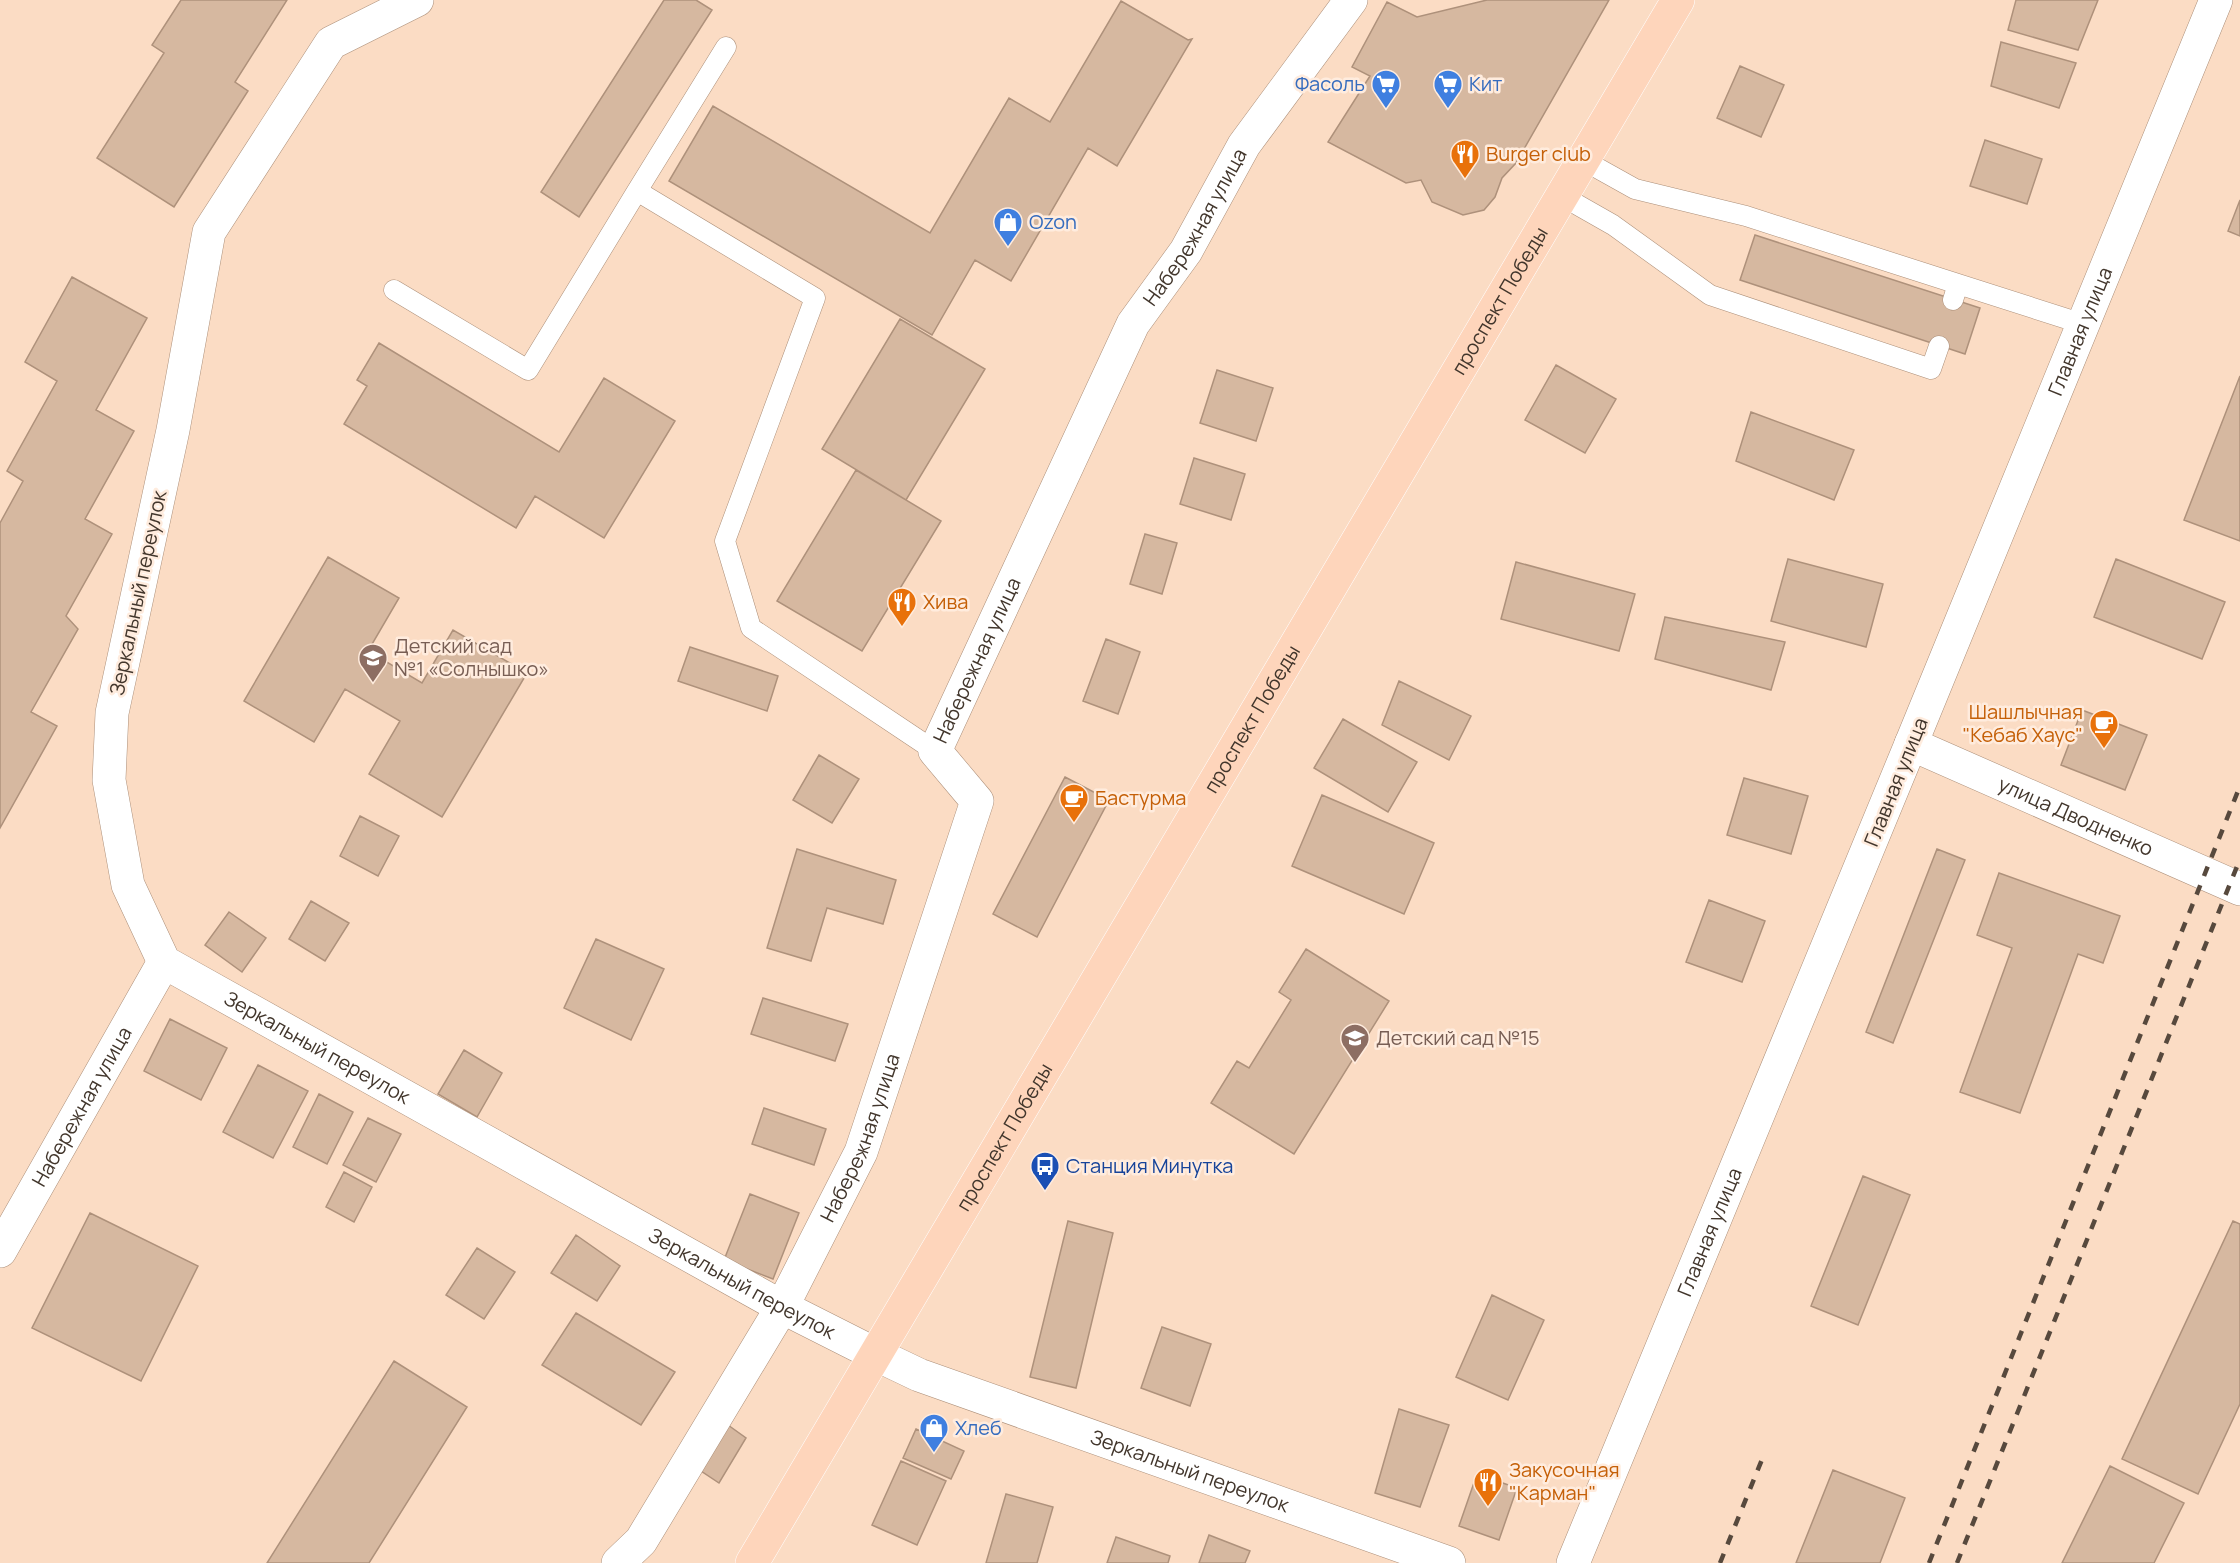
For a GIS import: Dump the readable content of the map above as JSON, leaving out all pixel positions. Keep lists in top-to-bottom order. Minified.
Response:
{"streets":{"main road":["проспект Победы"],"street":["Набережная улица","Главная улица","Зеркальный переулок","улица Дводненко"]},"crossings":[["Набережная улица","Зеркальный переулок"],["проспект Победы","Зеркальный переулок"],["Главная улица","улица Дводненко"]],"places":{"supermarket":["Фасоль","Кит"],"restaurant":["Burger club","Хива","Закусочная \"Карман\""],"shop":["Ozon","Хлеб"],"school or university":["Детский сад №1 «Солнышко»","Детский сад №15"],"cafe":["Шашлычная \"Кебаб Хаус\"","Бастурма"],"bus stop":["Станция Минутка"]}}
